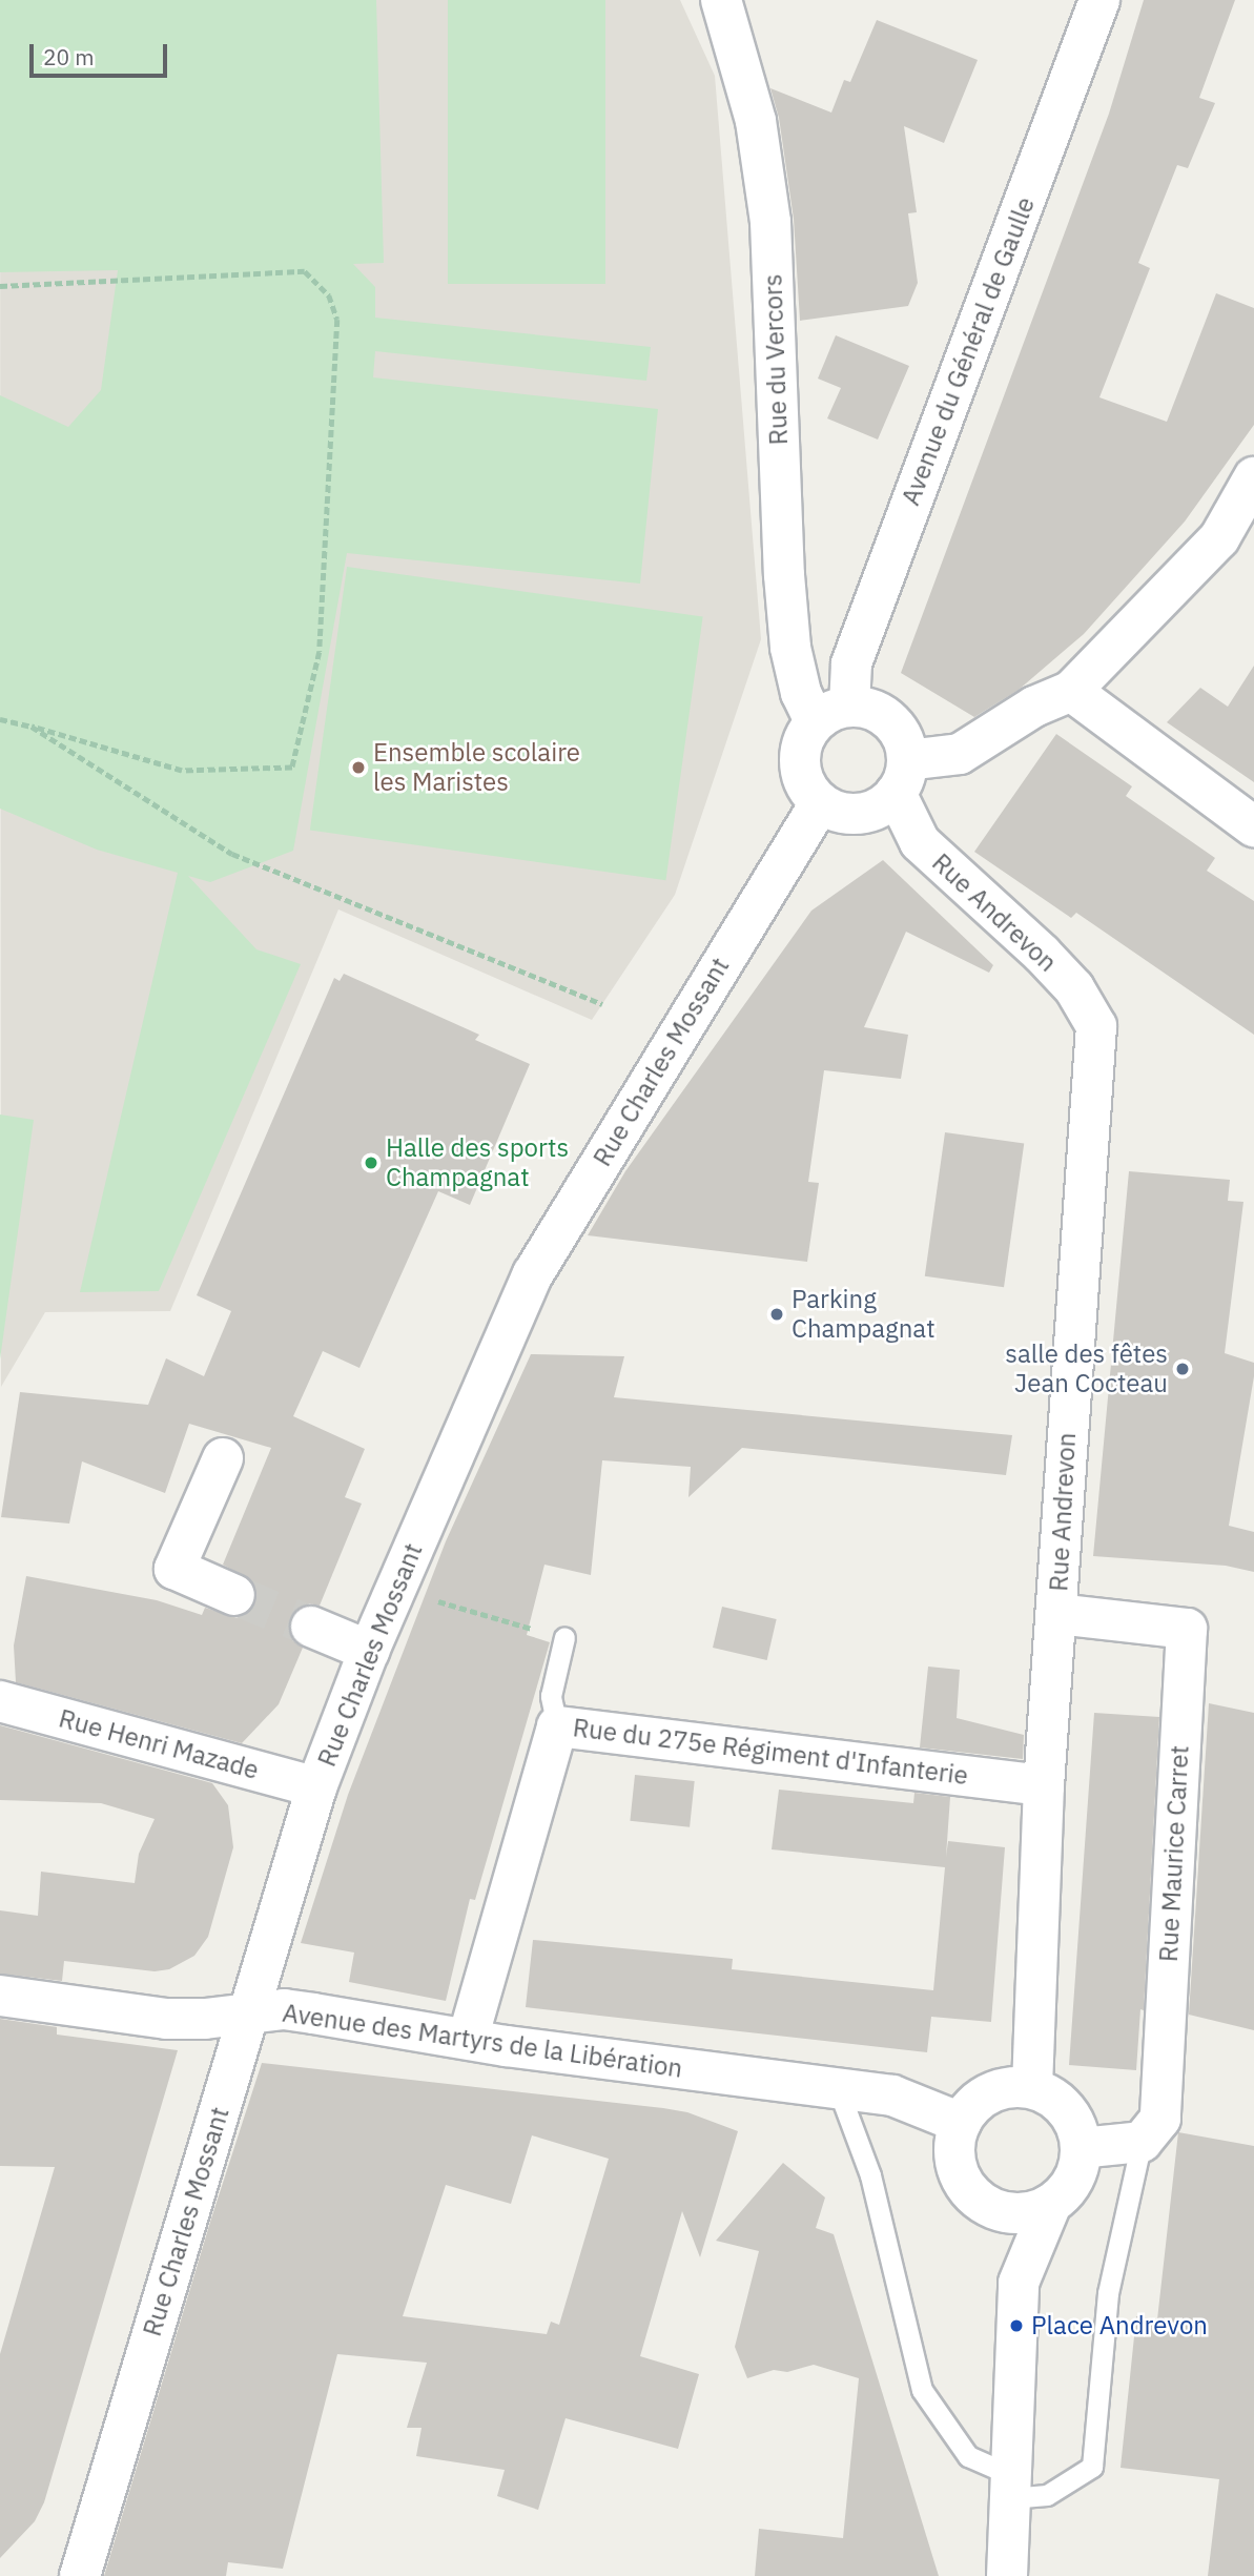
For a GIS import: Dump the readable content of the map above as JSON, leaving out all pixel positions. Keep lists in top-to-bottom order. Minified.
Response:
{"streets":{"street":["Avenue du Général de Gaulle","Rue du Vercors","Rue Andrevon","Rue Charles Mossant","Rue Henri Mazade","Rue du 275e Régiment d'Infanterie","Rue Maurice Carret","Avenue des Martyrs de la Libération"]},"crossings":[["Avenue du Général de Gaulle","Rue du Vercors"],["Avenue du Général de Gaulle","Rue Andrevon"],["Avenue du Général de Gaulle","Rue Charles Mossant"],["Rue du Vercors","Rue Andrevon"],["Rue du Vercors","Rue Charles Mossant"],["Rue Andrevon","Rue Charles Mossant"],["Rue Andrevon","Rue du 275e Régiment d'Infanterie"],["Rue Andrevon","Rue Maurice Carret"],["Rue Andrevon","Avenue des Martyrs de la Libération"],["Rue Charles Mossant","Rue Henri Mazade"],["Rue Charles Mossant","Avenue des Martyrs de la Libération"],["Rue du 275e Régiment d'Infanterie","Avenue des Martyrs de la Libération"]],"places":["Ensemble scolaire les Maristes","Halle des sports Champagnat","Parking Champagnat","salle des fêtes Jean Cocteau","Place Andrevon"],"scale_bar":"20 m"}
